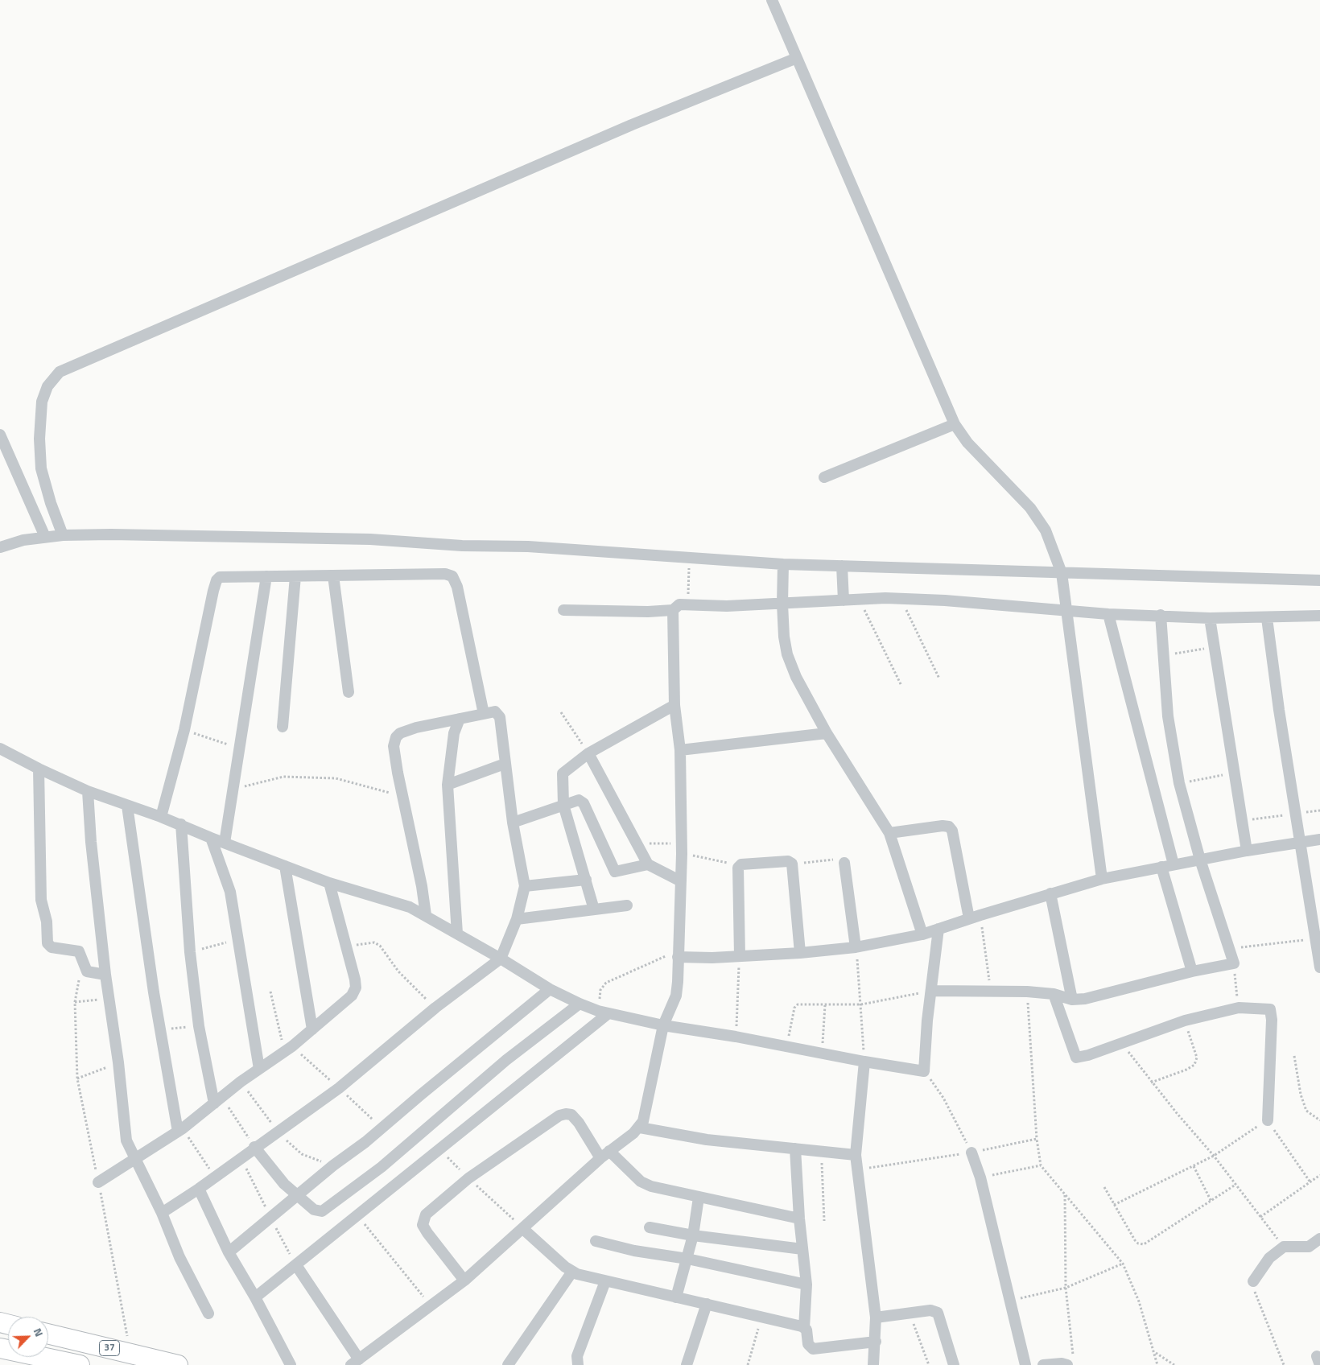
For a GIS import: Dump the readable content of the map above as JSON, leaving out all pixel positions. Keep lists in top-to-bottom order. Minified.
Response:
{"streets":{"highway":["37"]},"north":"top right"}
